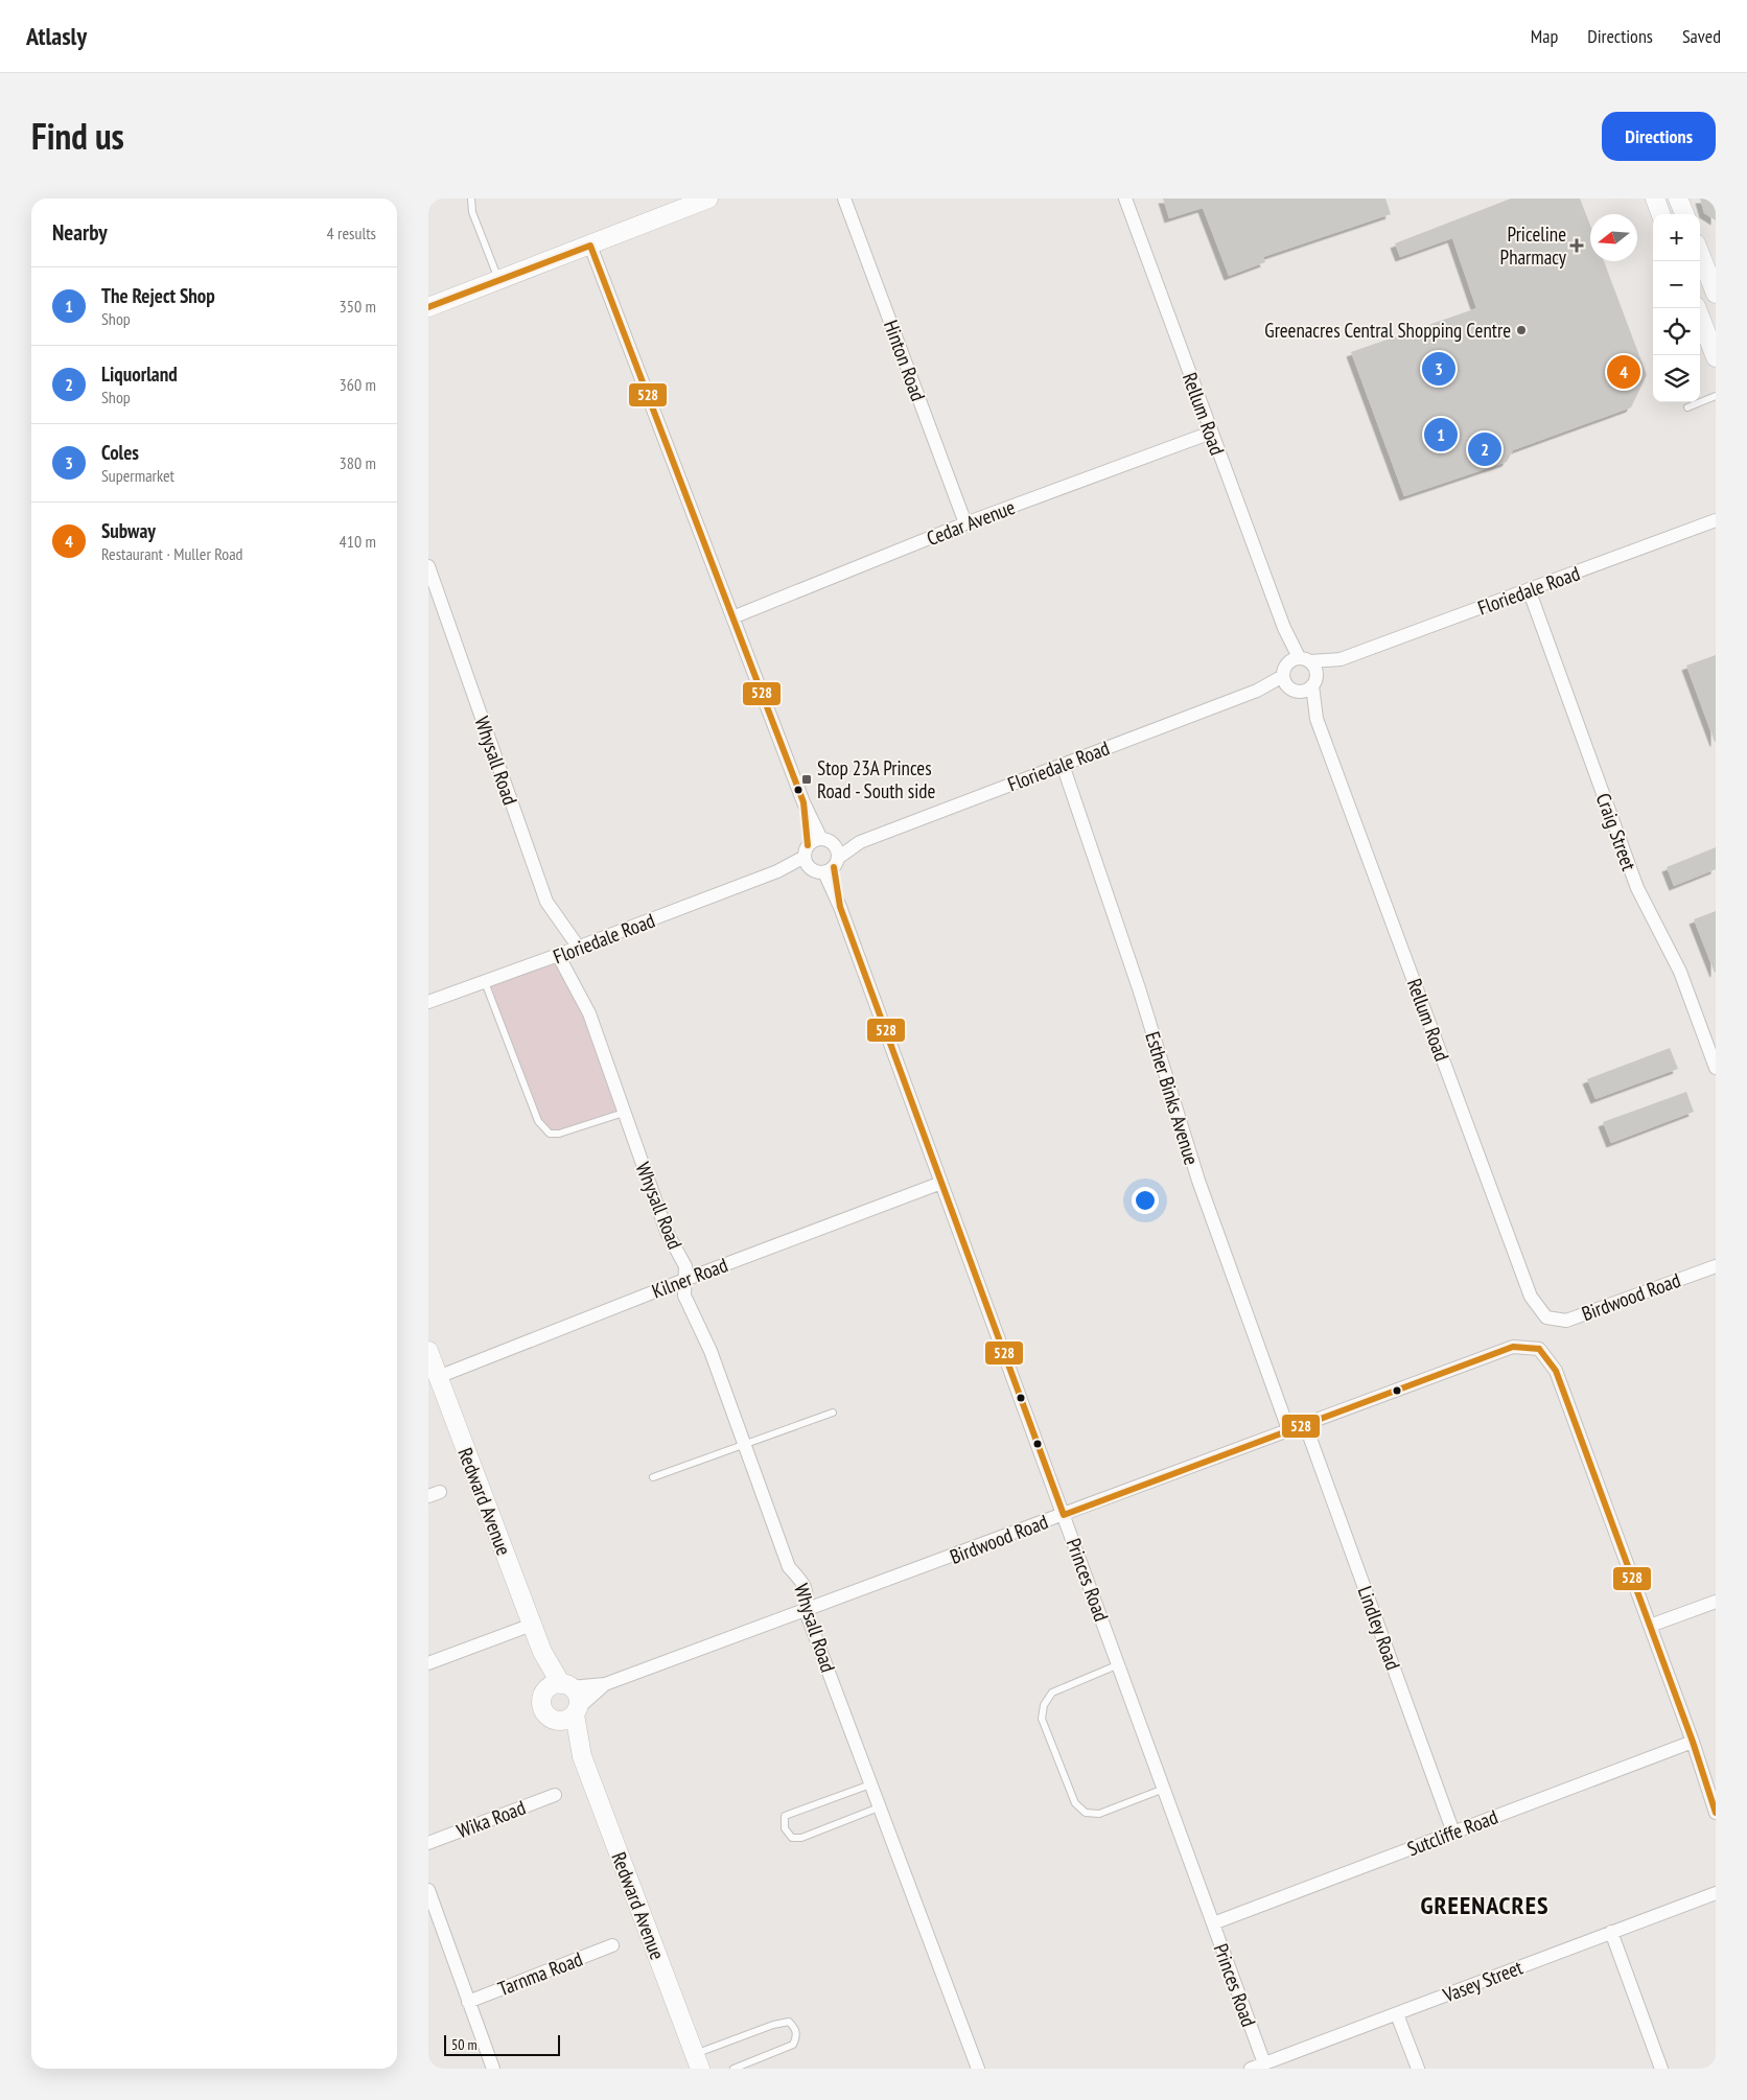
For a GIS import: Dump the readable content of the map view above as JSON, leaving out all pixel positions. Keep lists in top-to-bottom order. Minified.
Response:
{"streets":{"street":["Hinton Road","Rellum Road","Cedar Avenue","Floriedale Road","Whysall Road","Craig Street","Esther Binks Avenue","Kilner Road","Birdwood Road","Redward Avenue","Princes Road","Lindley Road","Wika Road","Sutcliffe Road","Tarnma Road","Vasey Street"]},"crossings":[["Hinton Road","Cedar Avenue"],["Rellum Road","Cedar Avenue"],["Rellum Road","Floriedale Road"],["Rellum Road","Birdwood Road"],["Floriedale Road","Whysall Road"],["Floriedale Road","Craig Street"],["Floriedale Road","Esther Binks Avenue"],["Floriedale Road","Princes Road"],["Whysall Road","Kilner Road"],["Whysall Road","Birdwood Road"],["Esther Binks Avenue","Birdwood Road"],["Kilner Road","Redward Avenue"],["Kilner Road","Princes Road"],["Birdwood Road","Redward Avenue"],["Birdwood Road","Princes Road"],["Birdwood Road","Lindley Road"],["Princes Road","Sutcliffe Road"],["Princes Road","Vasey Street"],["Lindley Road","Sutcliffe Road"]],"districts":["GREENACRES"],"places":{"health":["Priceline Pharmacy"],"other":["Greenacres Central Shopping Centre"],"transit":["Stop 23A Princes Road - South side"]},"lines":["transit line 528"],"scale_bar":"50 m","north":"left","page":{"header":"Atlasly","nav":["Map","Directions","Saved"],"title":"Find us","buttons":"Directions","heading":["Nearby","4 results"],"map_buttons":["+","−"],"list":[{"mark":"1","name":"The Reject Shop","note":"Shop","value":"350 m"},{"mark":"2","name":"Liquorland","note":"Shop","value":"360 m"},{"mark":"3","name":"Coles","note":"Supermarket","value":"380 m"},{"mark":"4","name":"Subway","note":"Restaurant · Muller Road","value":"410 m"}],"pins":["3","4","1","2"],"scale":"50 m"}}
